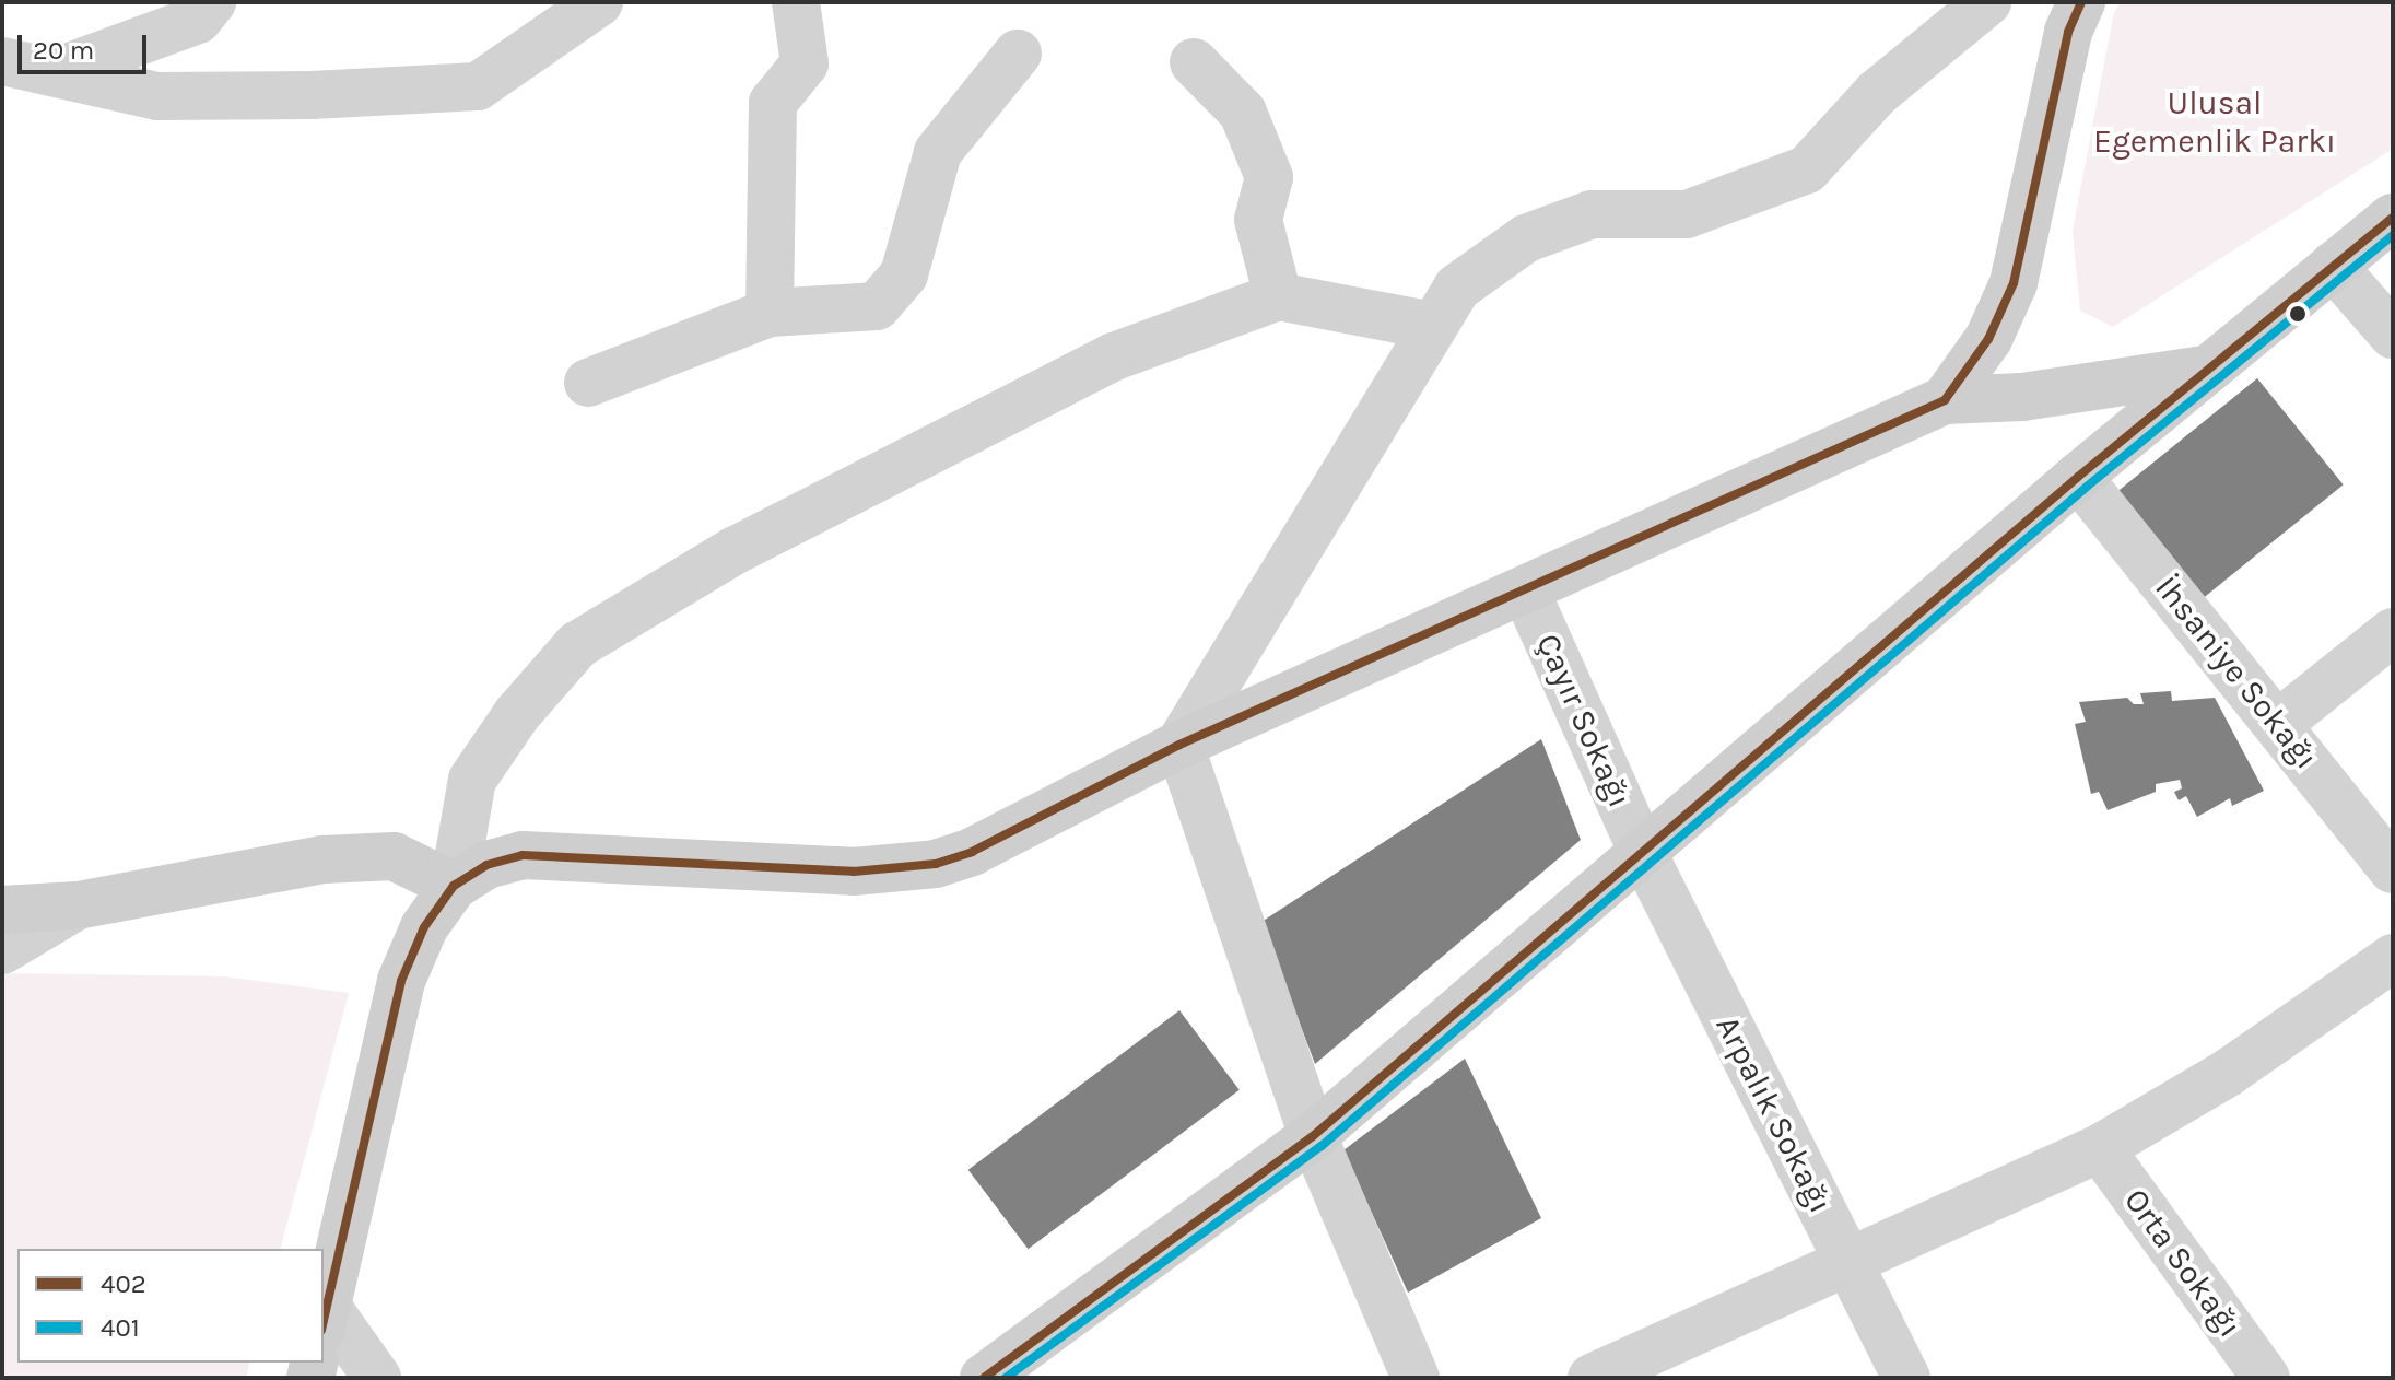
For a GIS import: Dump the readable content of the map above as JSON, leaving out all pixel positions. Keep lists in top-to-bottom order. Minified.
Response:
{"streets":{"street":["İhsaniye Sokağı","Çayır Sokağı","Arpalık Sokağı","Orta Sokağı"]},"crossings":[["Çayır Sokağı","Arpalık Sokağı"]],"parks":["Ulusal Egemenlik Parkı"],"lines":["transit line 402","transit line 401"],"legend":["402","401"],"scale_bar":"20 m"}
